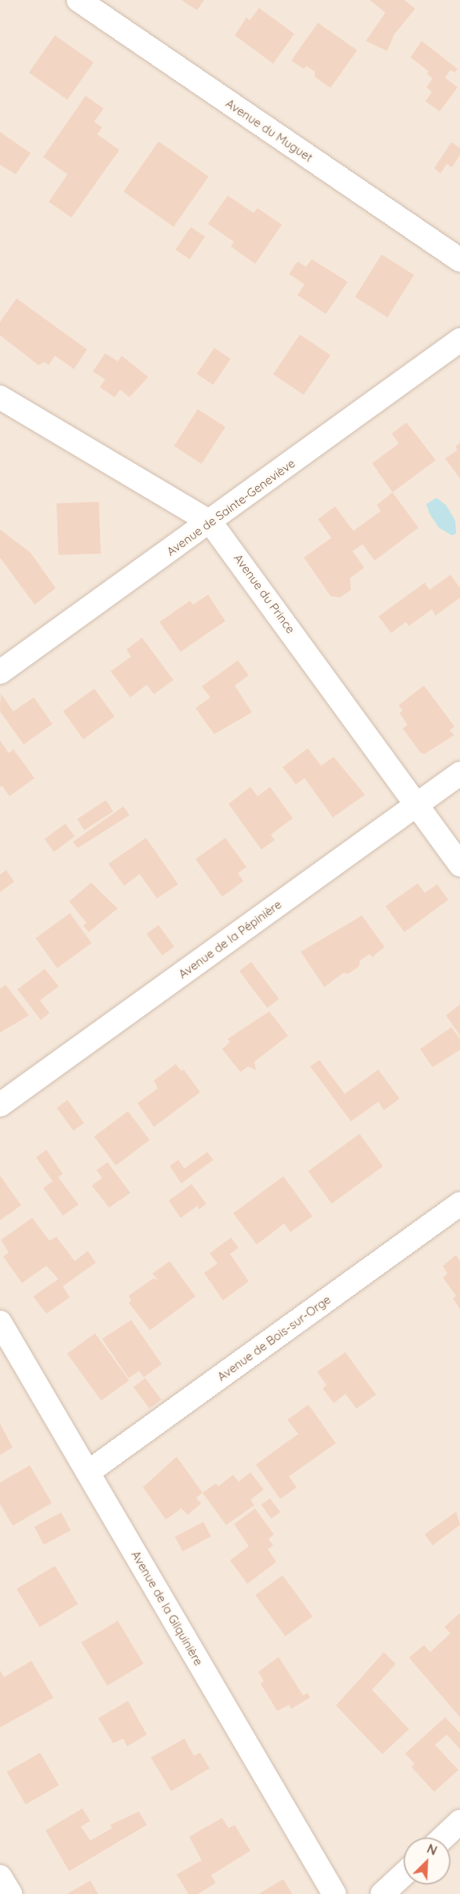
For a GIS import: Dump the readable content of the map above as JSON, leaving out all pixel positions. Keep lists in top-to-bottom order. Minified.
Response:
{"streets":{"street":["Avenue du Muguet","Avenue de Sainte-Geneviève","Avenue du Prince","Avenue de la Pépinière","Avenue de Bois-sur-Orge","Avenue de la Gilquinière"]},"crossings":[["Avenue de Sainte-Geneviève","Avenue du Prince"],["Avenue du Prince","Avenue de la Pépinière"],["Avenue de Bois-sur-Orge","Avenue de la Gilquinière"]],"north":"top right"}
